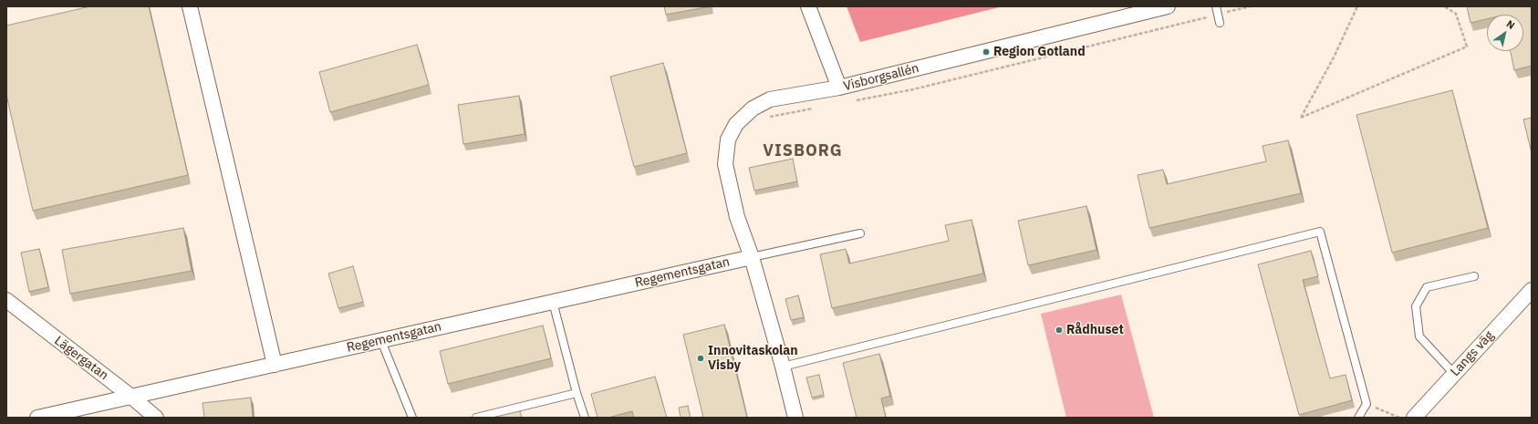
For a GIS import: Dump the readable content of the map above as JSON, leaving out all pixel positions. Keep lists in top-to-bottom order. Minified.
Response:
{"streets":{"street":["Visborgsallén","Regementsgatan","Langs väg","Lägergatan"]},"crossings":[["Visborgsallén","Regementsgatan"],["Regementsgatan","Lägergatan"]],"districts":["VISBORG"],"places":["Region Gotland","Rådhuset","Innovitaskolan Visby"],"north":"top right"}
